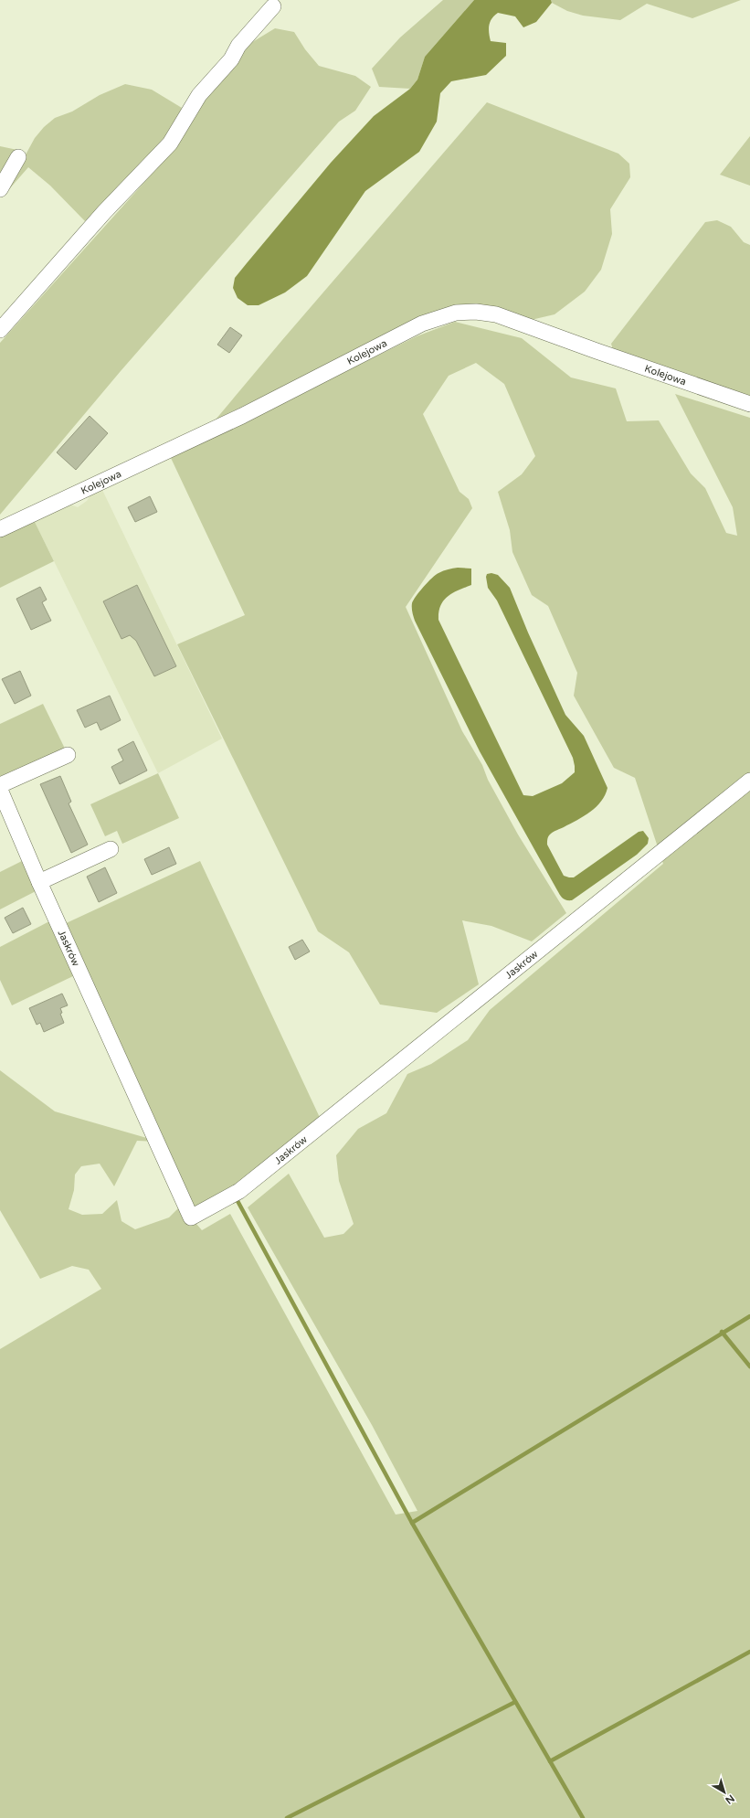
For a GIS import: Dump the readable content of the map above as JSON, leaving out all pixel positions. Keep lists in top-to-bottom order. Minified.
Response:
{"streets":{"street":["Kolejowa","Jaskrów"]},"north":"bottom right"}
